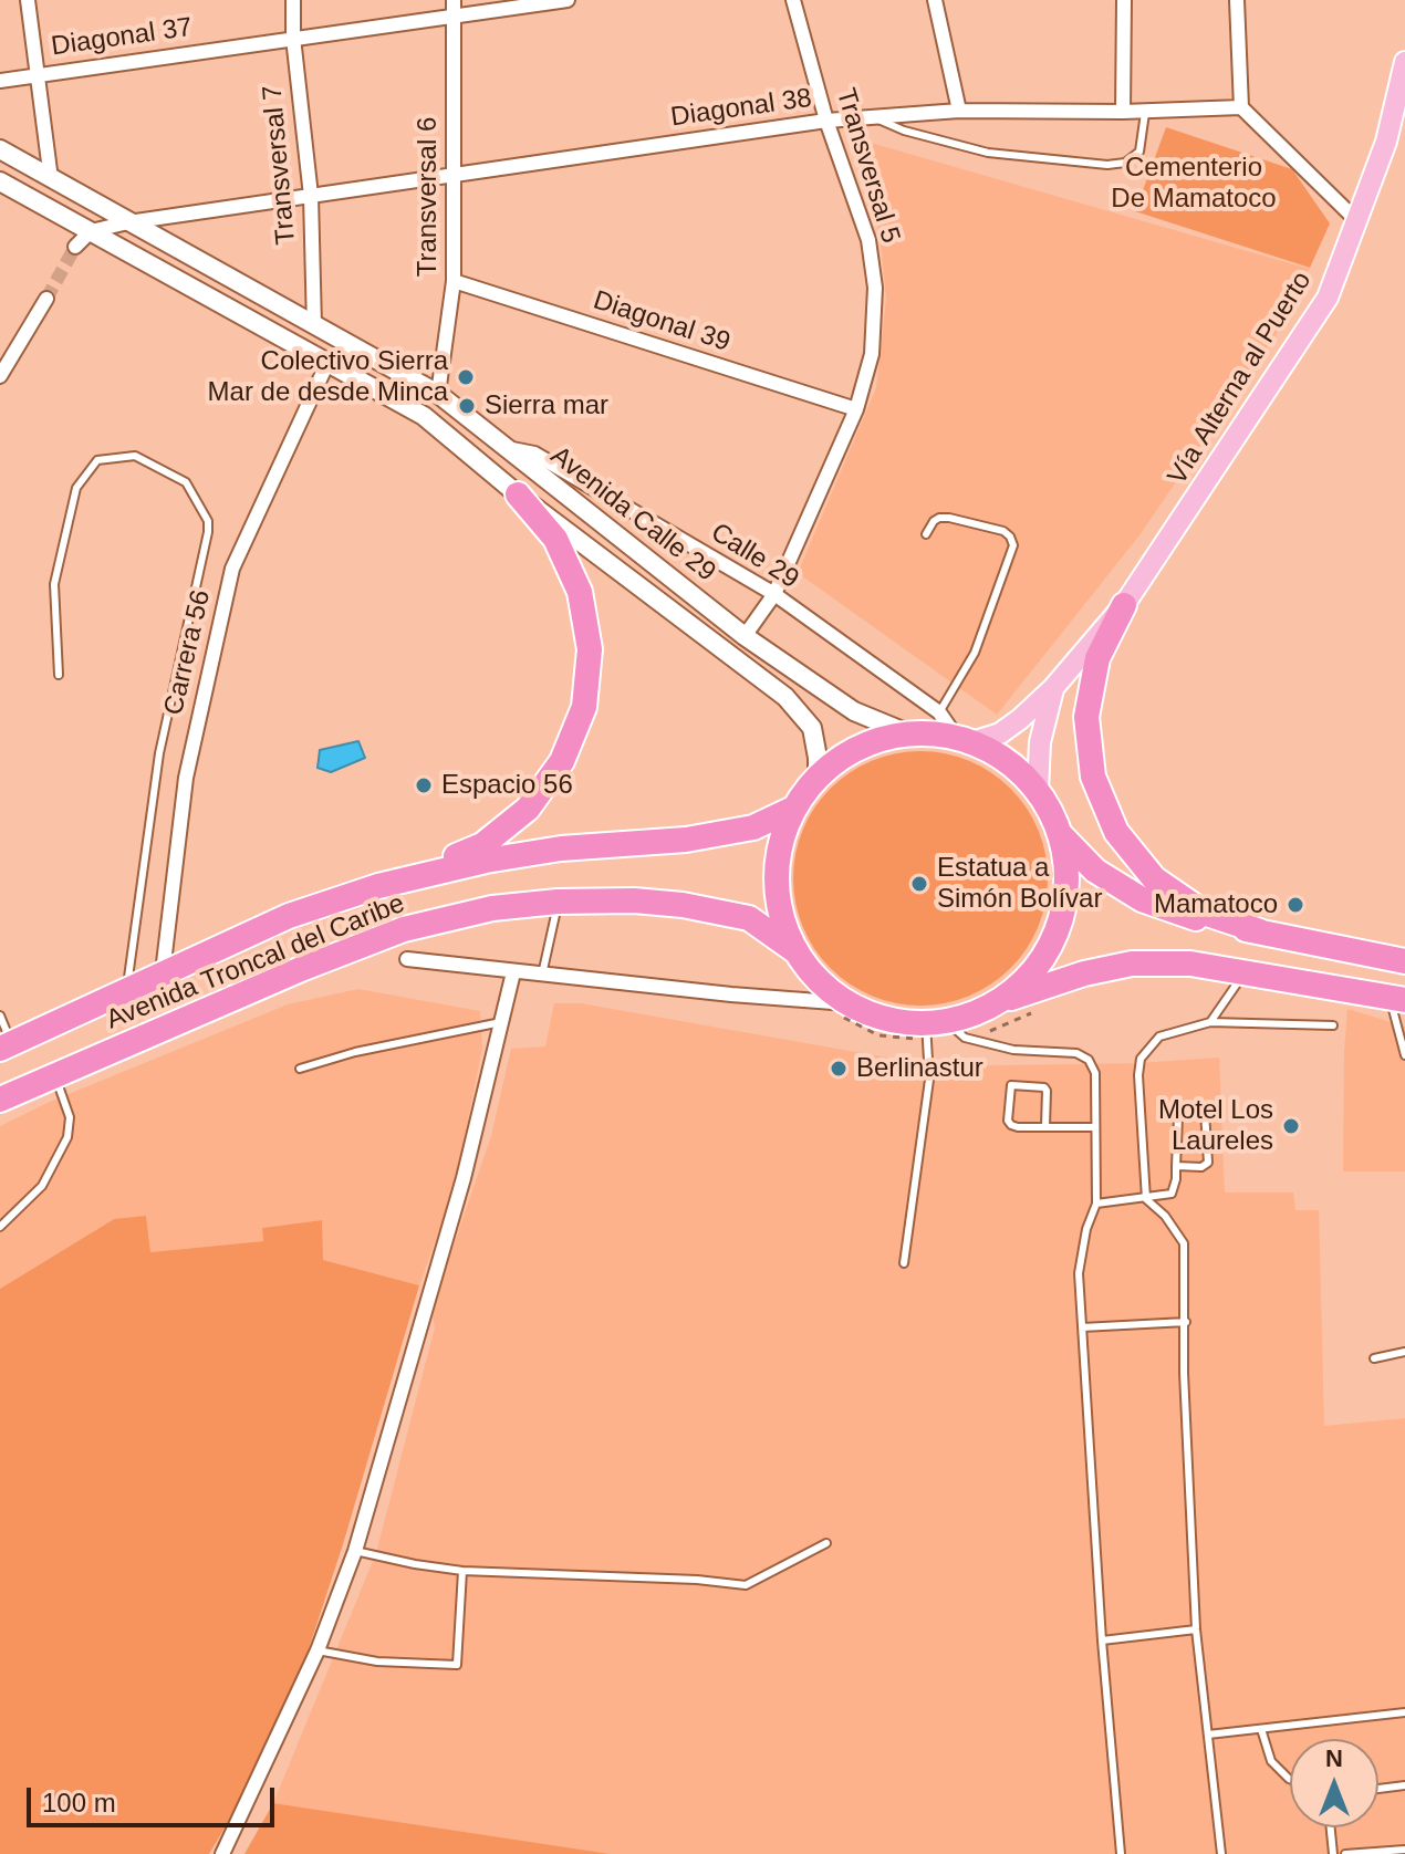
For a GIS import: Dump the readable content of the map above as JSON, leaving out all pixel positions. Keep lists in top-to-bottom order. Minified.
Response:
{"streets":{"highway":["Avenida Troncal del Caribe"],"main road":["Vía Alterna al Puerto","Avenida Calle 29"],"street":["Diagonal 37","Diagonal 38","Transversal 7","Transversal 5","Transversal 6","Diagonal 39","Calle 29","Carrera 56"]},"crossings":[["Diagonal 37","Transversal 7"],["Diagonal 37","Transversal 6"],["Diagonal 38","Transversal 7"],["Diagonal 38","Transversal 5"],["Diagonal 38","Transversal 6"],["Diagonal 38","Avenida Calle 29"],["Transversal 7","Avenida Calle 29"],["Transversal 5","Diagonal 39"],["Transversal 5","Avenida Calle 29"],["Transversal 5","Calle 29"],["Transversal 6","Diagonal 39"],["Transversal 6","Avenida Calle 29"],["Vía Alterna al Puerto","Avenida Calle 29"],["Vía Alterna al Puerto","Calle 29"],["Vía Alterna al Puerto","Avenida Troncal del Caribe"],["Avenida Calle 29","Calle 29"],["Avenida Calle 29","Carrera 56"],["Avenida Calle 29","Avenida Troncal del Caribe"],["Calle 29","Avenida Troncal del Caribe"],["Carrera 56","Avenida Troncal del Caribe"]],"parks":["Cementerio De Mamatoco"],"places":["Colectivo Sierra Mar de desde Minca","Sierra mar","Espacio 56","Estatua a Simón Bolívar","Mamatoco","Berlinastur","Motel Los Laureles"],"scale_bar":"100 m","north":"top"}
